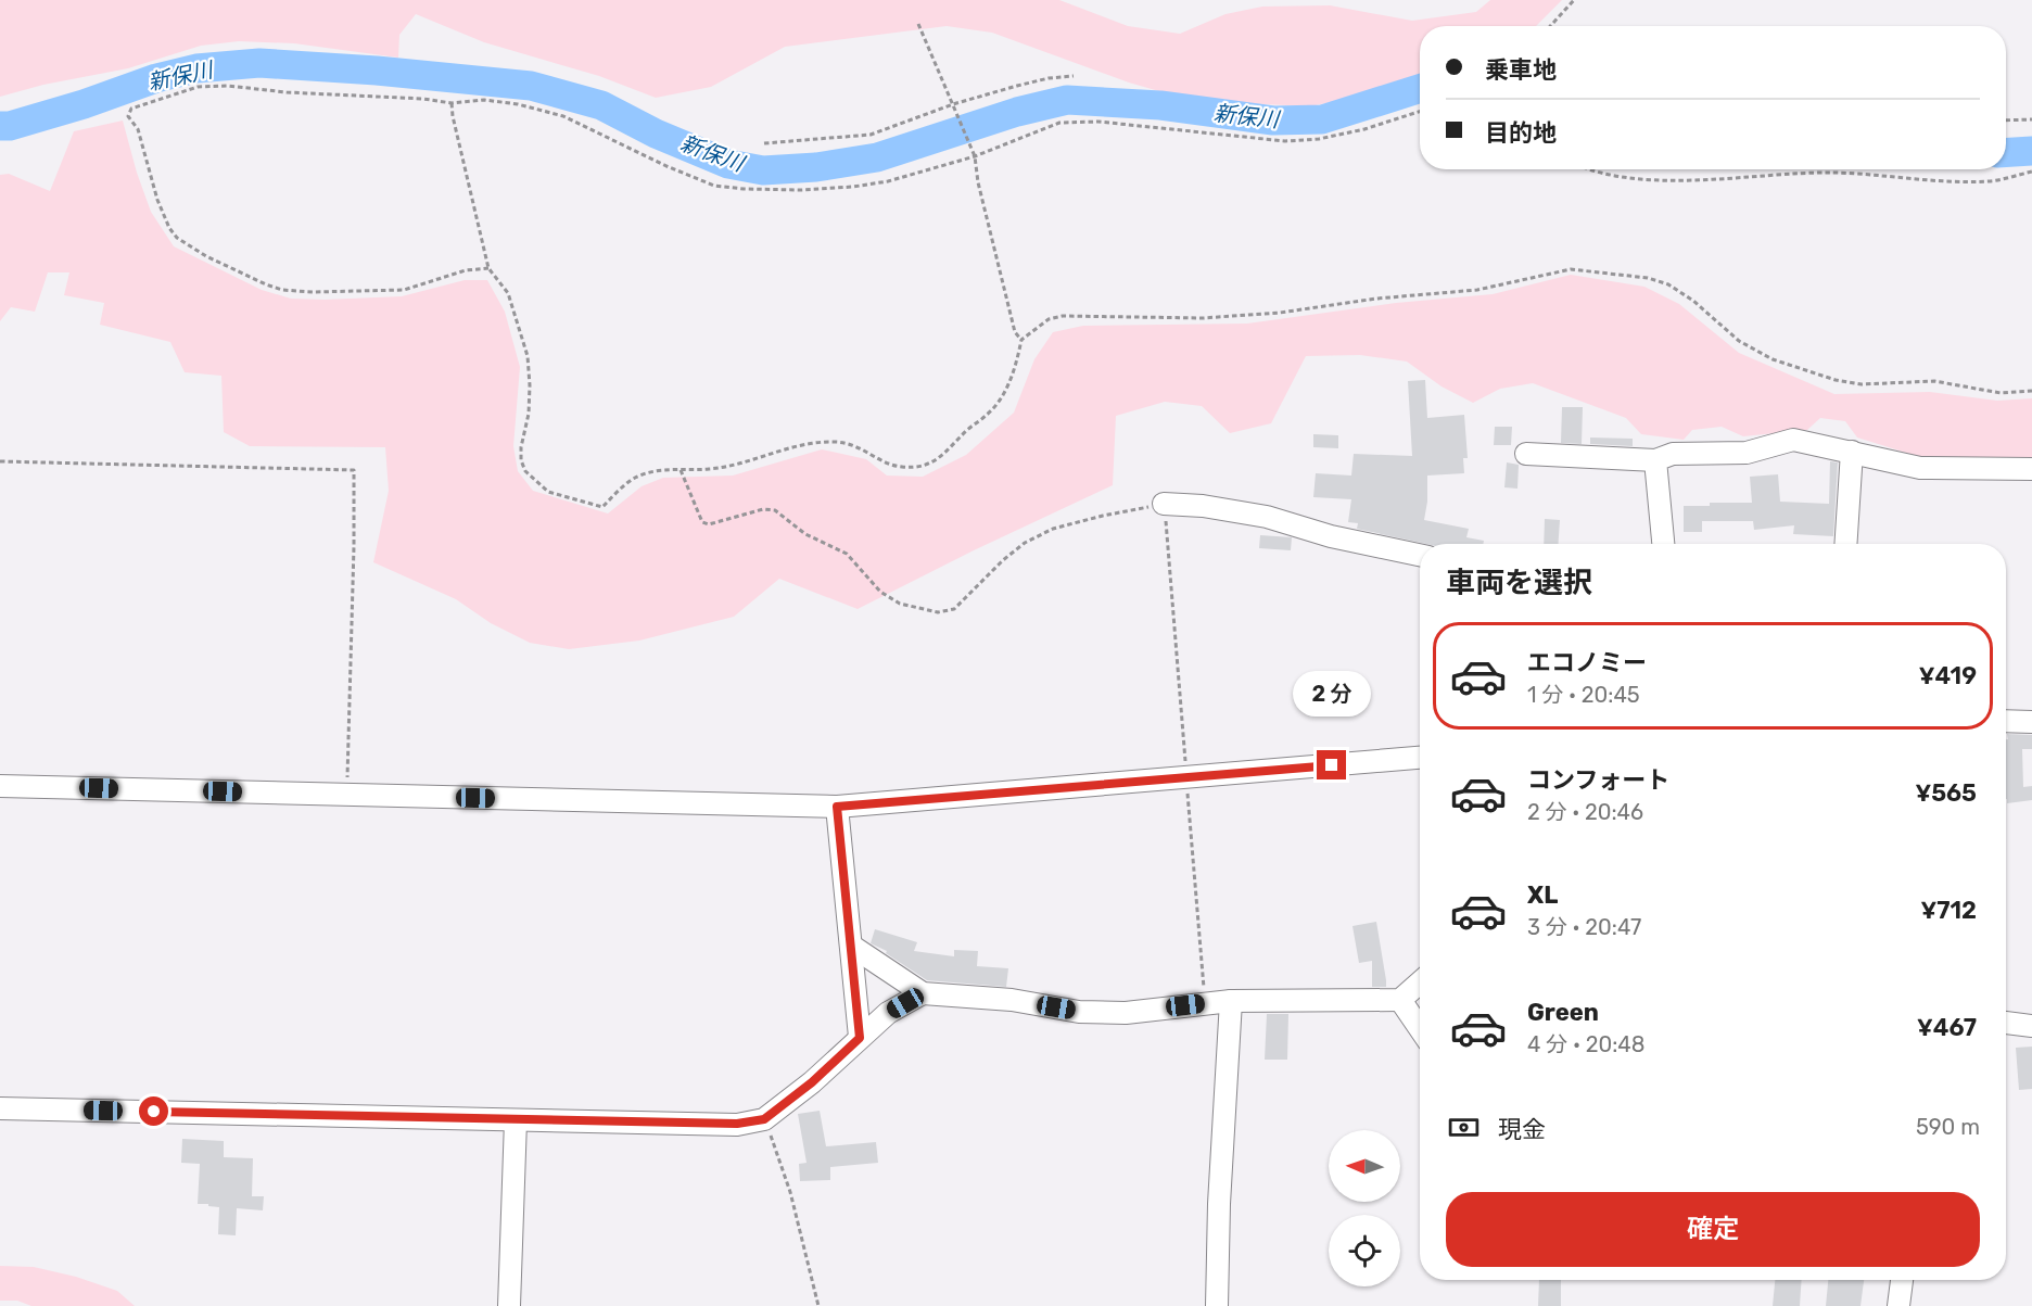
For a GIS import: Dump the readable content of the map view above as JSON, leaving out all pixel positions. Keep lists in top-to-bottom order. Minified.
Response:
{"water":["新保川"],"north":"left","page":{"banner":["乗車地","目的地"],"heading":"車両を選択","list":[{"name":"エコノミー","note":"1 分 · 20:45","value":"¥419"},{"name":"コンフォート","note":"2 分 · 20:46","value":"¥565"},{"name":"XL","note":"3 分 · 20:47","value":"¥712"},{"name":"Green","note":"4 分 · 20:48","value":"¥467"}],"bubble":"2 分","pay":["現金","590 m"],"buttons":"確定"}}
